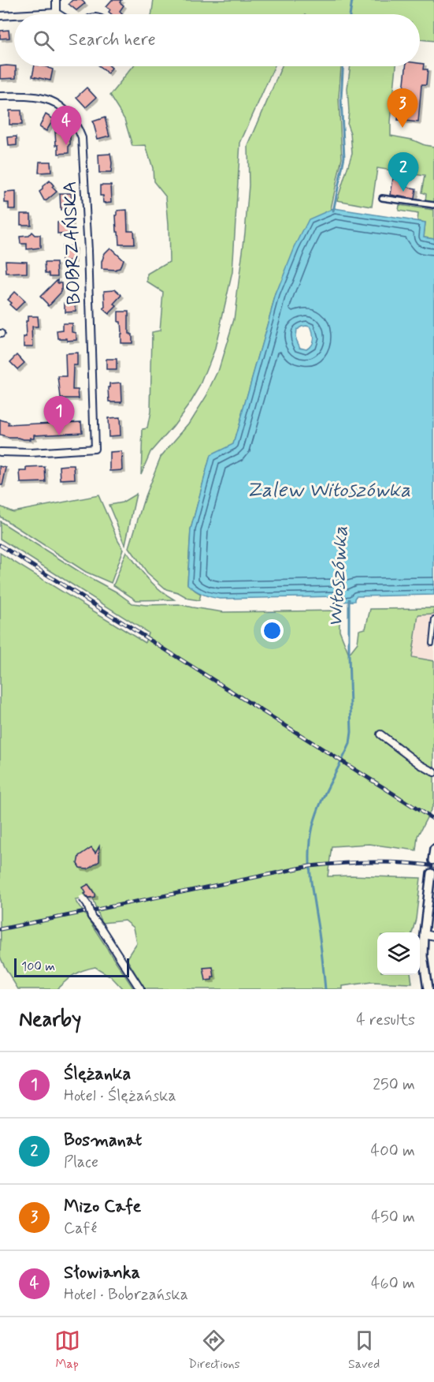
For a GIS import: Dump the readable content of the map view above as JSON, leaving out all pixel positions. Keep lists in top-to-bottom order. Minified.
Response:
{"streets":{"street":["BOBRZAŃSKA"]},"water":["Zalew Witoszówka","Witoszówka"],"scale_bar":"100 m","page":{"search":"Search here","pins":["3","4","2","1"],"scale":"100 m","heading":["Nearby","4 results"],"list":[{"mark":"1","name":"Ślężanka","note":"Hotel · Ślężańska","value":"250 m"},{"mark":"2","name":"Bosmanat","note":"Place","value":"400 m"},{"mark":"3","name":"Mizo Cafe","note":"Café","value":"450 m"},{"mark":"4","name":"Słowianka","note":"Hotel · Bobrzańska","value":"460 m"}],"nav":["Map","Directions","Saved"]}}
